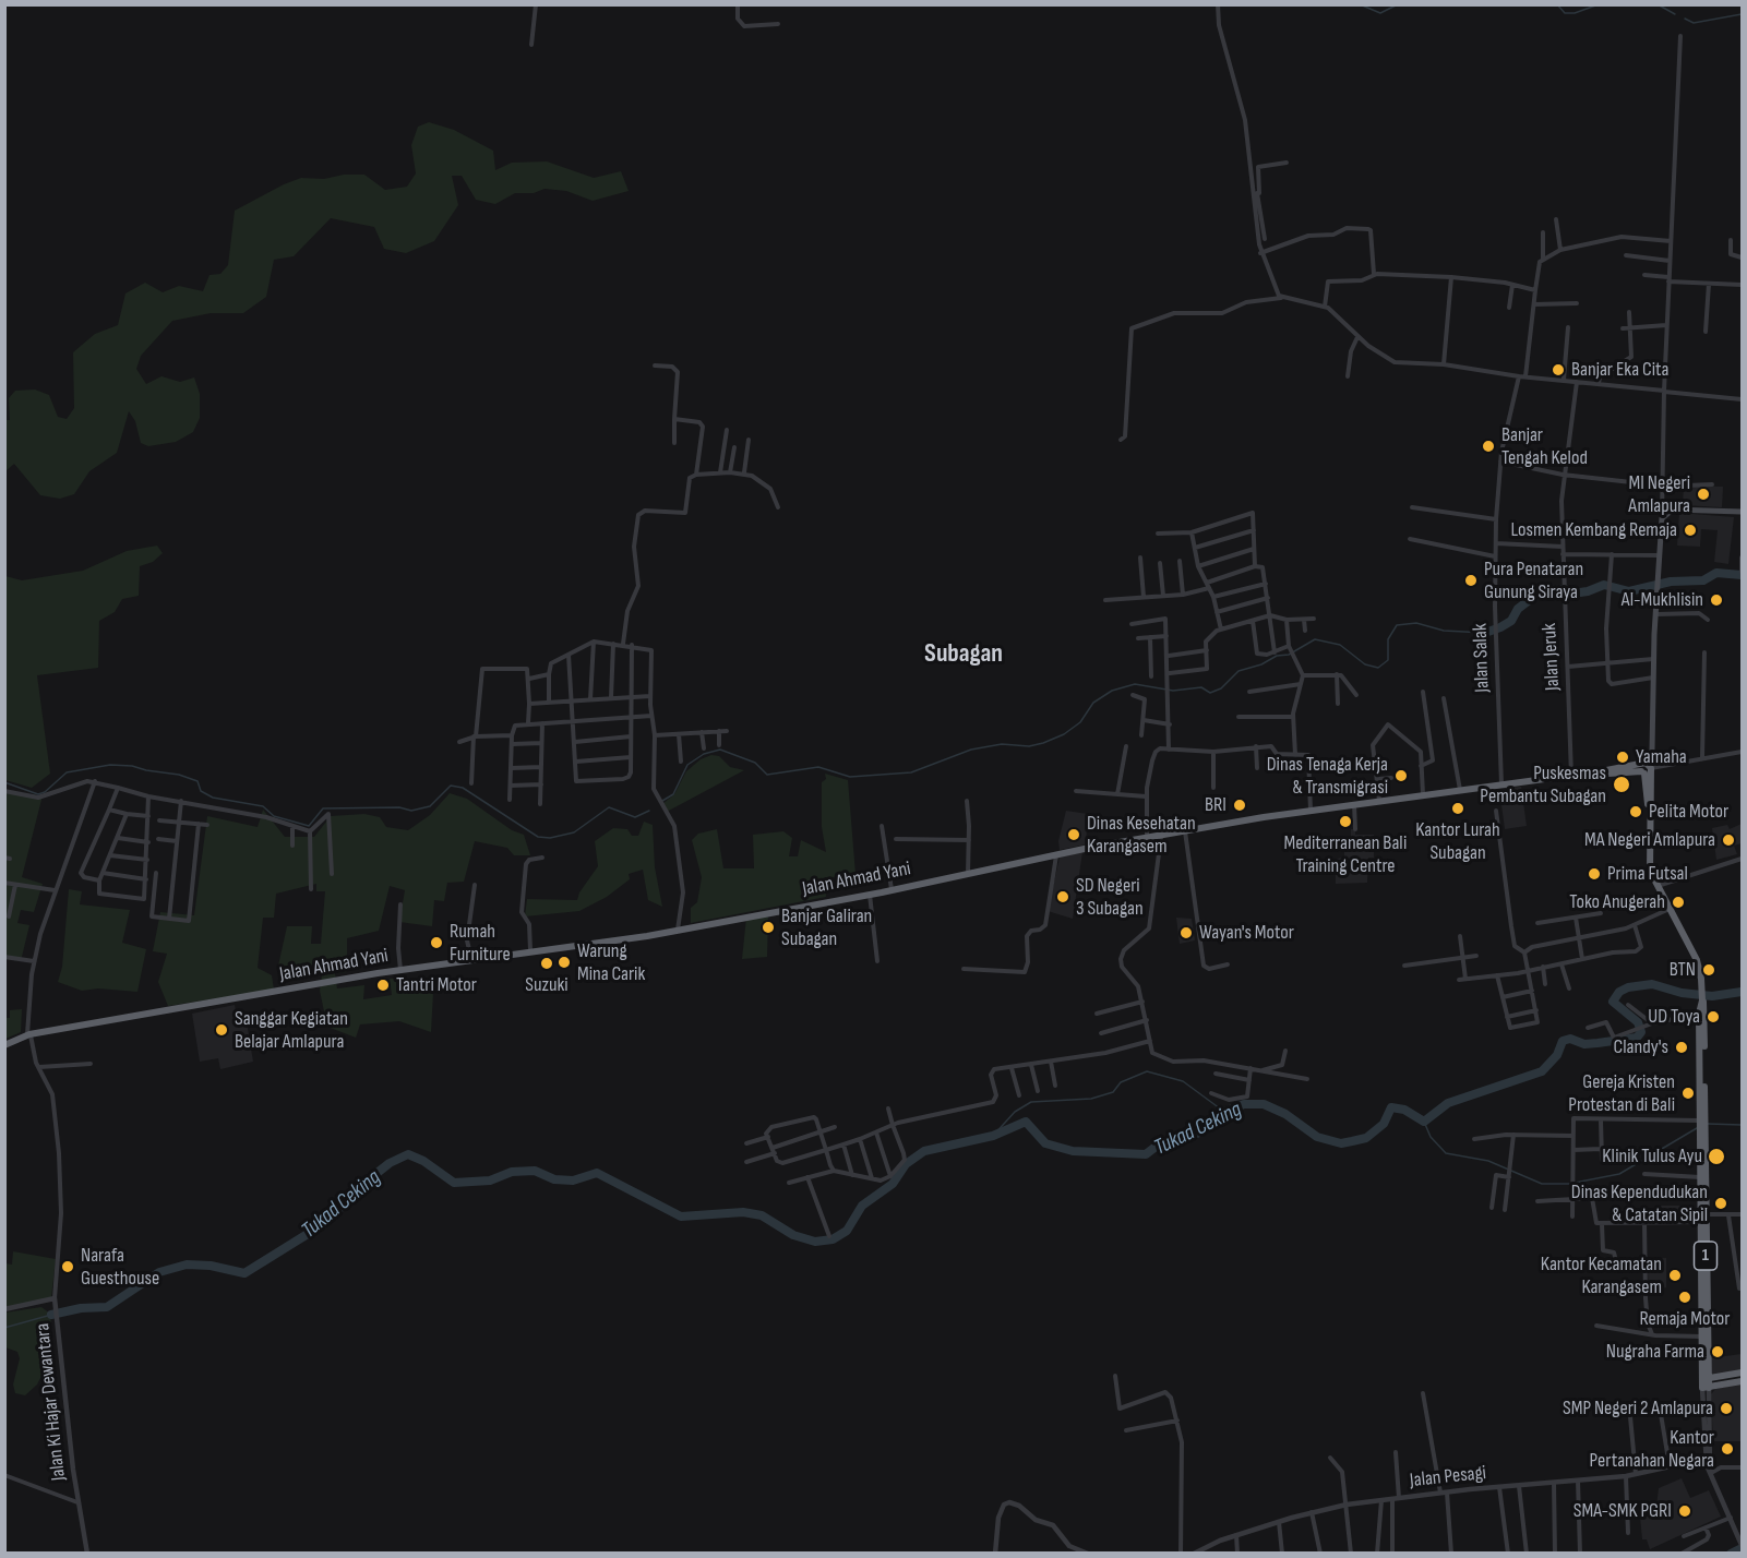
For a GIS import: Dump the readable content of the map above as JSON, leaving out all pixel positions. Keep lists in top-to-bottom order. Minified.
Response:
{"streets":{"highway":["Jalan Ahmad Yani","1"],"street":["Jalan Jeruk","Jalan Salak","Jalan Ki Hajar Dewantara","Jalan Pesagi"]},"crossings":[["Jalan Jeruk","Jalan Ahmad Yani"],["Jalan Salak","Jalan Ahmad Yani"]],"districts":["Subagan"],"water":["Tukad Ceking"],"places":["Banjar Eka Cita","Banjar Tengah Kelod","MI Negeri Amlapura","Losmen Kembang Remaja","Pura Penataran Gunung Siraya","Al-Mukhlisin","Yamaha","Dinas Tenaga Kerja & Transmigrasi","Puskesmas Pembantu Subagan","BRI","Kantor Lurah Subagan","Pelita Motor","Mediterranean Bali Training Centre","Dinas Kesehatan Karangasem","MA Negeri Amlapura","Prima Futsal","SD Negeri 3 Subagan","Toko Anugerah","Banjar Galiran Subagan","Wayan's Motor","Rumah Furniture","Warung Mina Carik","Suzuki","BTN","Tantri Motor","UD Toya","Sanggar Kegiatan Belajar Amlapura","Clandy's","Gereja Kristen Protestan di Bali","Klinik Tulus Ayu","Dinas Kependudukan & Catatan Sipil","Narafa Guesthouse","Kantor Kecamatan Karangasem","Remaja Motor","Nugraha Farma","SMP Negeri 2 Amlapura","Kantor Pertanahan Negara","SMA-SMK PGRI"]}
